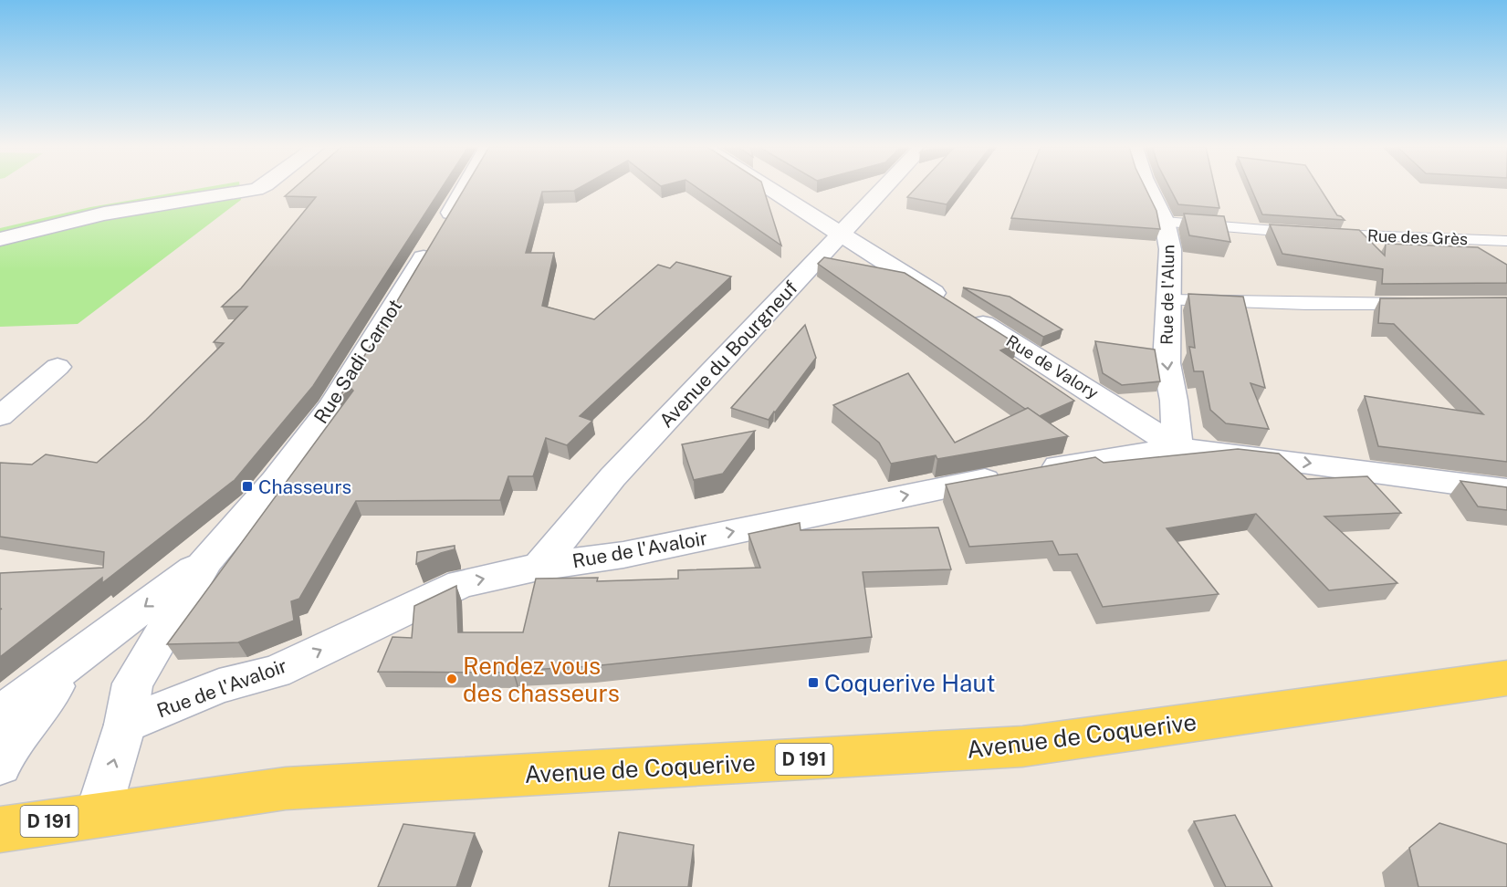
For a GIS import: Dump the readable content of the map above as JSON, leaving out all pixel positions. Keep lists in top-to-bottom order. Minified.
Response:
{"streets":{"main road":["Avenue de Coquerive","D 191"],"street":["Rue de l'Alun","Avenue du Bourgneuf","Rue Sadi Carnot","Rue de Valory","Rue de l'Avaloir"],"lane":["Rue des Grès"]},"crossings":[["Rue des Grès","Rue de l'Alun"],["Rue de l'Alun","Rue de Valory"],["Rue de l'Alun","Rue de l'Avaloir"],["Avenue du Bourgneuf","Rue de Valory"],["Avenue du Bourgneuf","Rue de l'Avaloir"],["Rue Sadi Carnot","Rue de l'Avaloir"],["Rue Sadi Carnot","Avenue de Coquerive"],["Rue de Valory","Rue de l'Avaloir"]],"one_way":["Rue de l'Alun","Rue de l'Avaloir"],"places":{"transit":["Chasseurs","Coquerive Haut"],"other":["Rendez vous des chasseurs"]}}
